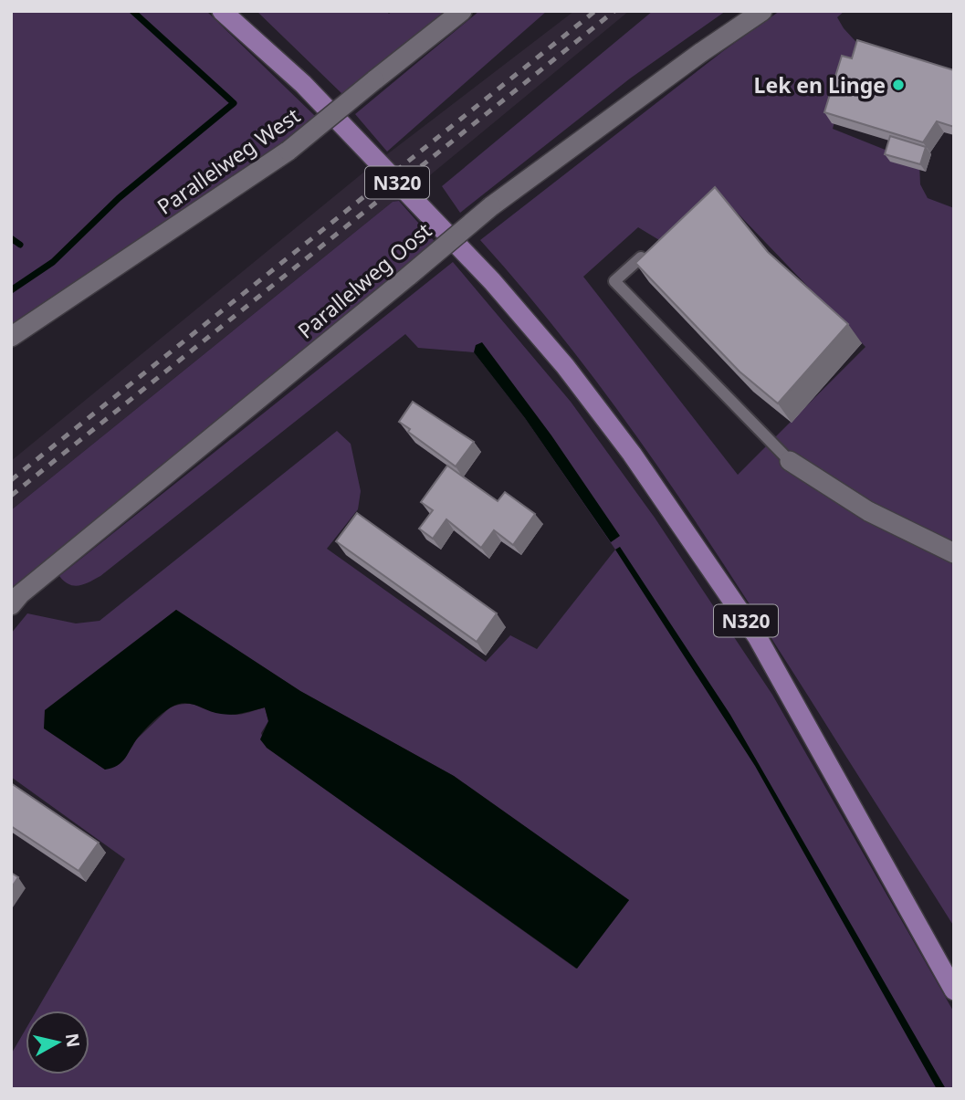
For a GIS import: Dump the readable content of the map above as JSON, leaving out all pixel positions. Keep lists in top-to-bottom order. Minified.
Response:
{"streets":{"main road":["N320"],"street":["Parallelweg West","Parallelweg Oost"]},"places":["Lek en Linge"],"north":"right"}
